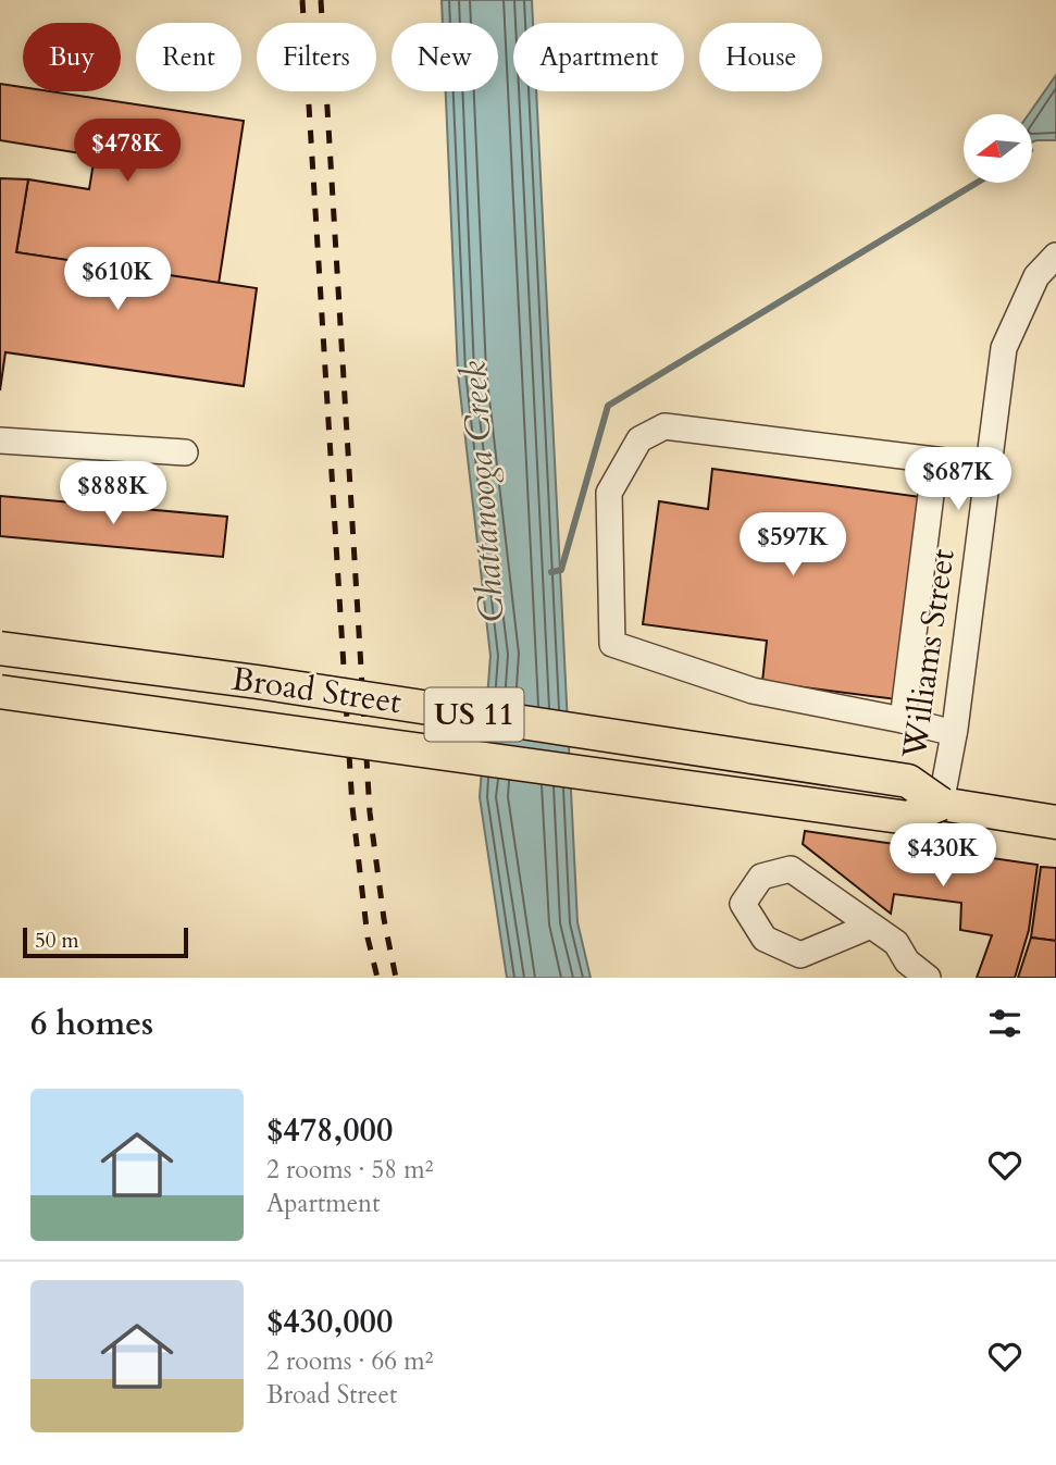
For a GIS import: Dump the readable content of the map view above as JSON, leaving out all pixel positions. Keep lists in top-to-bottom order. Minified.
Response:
{"streets":{"main road":["Broad Street","US 11"],"street":["Williams Street"]},"crossings":[["Williams Street","Broad Street"]],"water":["Chattanooga Creek"],"scale_bar":"50 m","north":"left","page":{"chip":["Buy","Rent","Filters","New","Apartment","House"],"price":["$478K","$610K","$687K","$888K","$597K","$430K"],"scale":"50 m","heading":"6 homes","list":[{"name":"$478,000","note":"2 rooms · 58 m² · Apartment"},{"name":"$430,000","note":"2 rooms · 66 m² · Broad Street"}]}}
